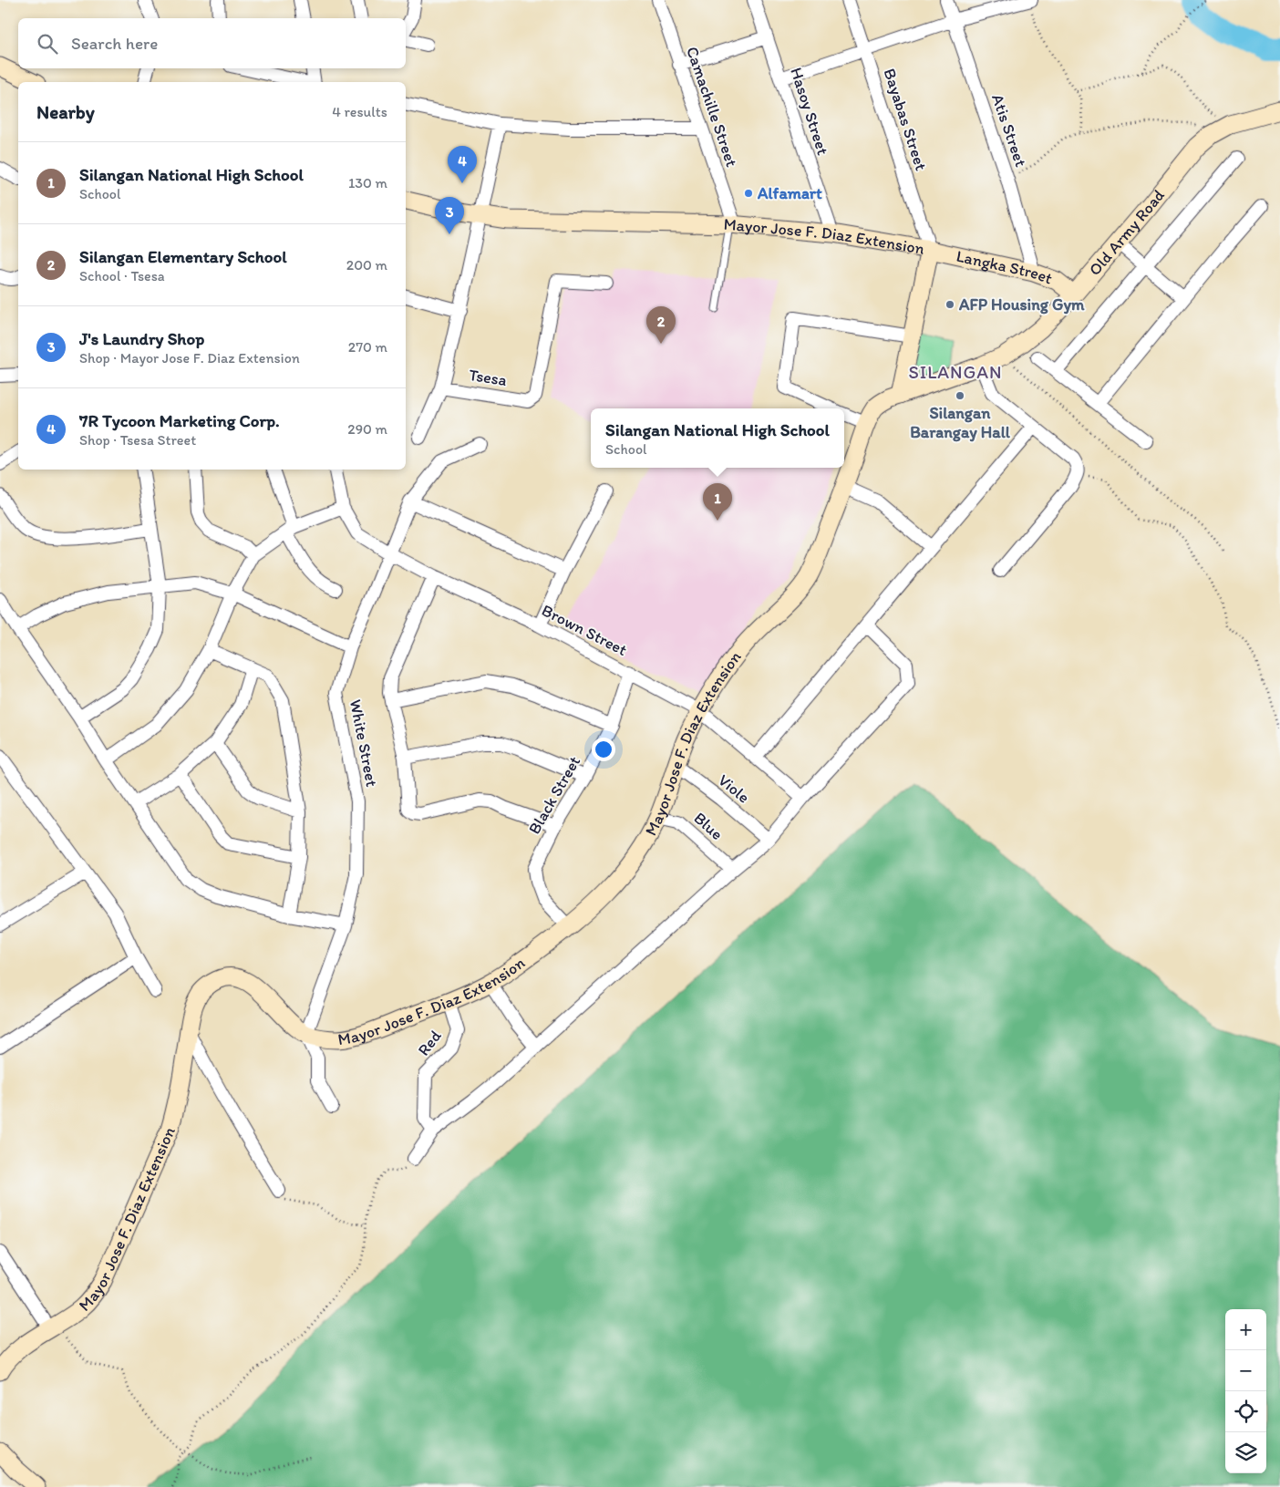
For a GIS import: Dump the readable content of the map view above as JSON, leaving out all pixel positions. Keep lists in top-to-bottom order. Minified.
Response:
{"streets":{"street":["Camachille Street","Hasoy Street","Bayabas Street","Atis Street","Old Army Road","Mayor Jose F. Diaz Extension","Langka Street","Tsesa","Brown Street","White Street","Viole","Black Street","Blue","Red"]},"crossings":[["Camachille Street","Mayor Jose F. Diaz Extension"],["Hasoy Street","Mayor Jose F. Diaz Extension"],["Bayabas Street","Mayor Jose F. Diaz Extension"],["Bayabas Street","Langka Street"],["Atis Street","Langka Street"],["Old Army Road","Mayor Jose F. Diaz Extension"],["Old Army Road","Langka Street"],["Mayor Jose F. Diaz Extension","Langka Street"],["Mayor Jose F. Diaz Extension","Tsesa"],["Mayor Jose F. Diaz Extension","Brown Street"],["Mayor Jose F. Diaz Extension","White Street"],["Mayor Jose F. Diaz Extension","Viole"],["Mayor Jose F. Diaz Extension","Black Street"],["Mayor Jose F. Diaz Extension","Blue"],["Mayor Jose F. Diaz Extension","Red"],["Brown Street","White Street"],["Brown Street","Black Street"]],"districts":["SILANGAN"],"places":["Alfamart","AFP Housing Gym","Silangan Barangay Hall"],"page":{"search":"Search here","heading":["Nearby","4 results"],"list":[{"mark":"1","name":"Silangan National High School","note":"School","value":"130 m"},{"mark":"2","name":"Silangan Elementary School","note":"School · Tsesa","value":"200 m"},{"mark":"3","name":"J's Laundry Shop","note":"Shop · Mayor Jose F. Diaz Extension","value":"270 m"},{"mark":"4","name":"7R Tycoon Marketing Corp.","note":"Shop · Tsesa Street","value":"290 m"}],"pins":["4","3","2","1"],"popup":["Silangan National High School","School"],"map_buttons":["+","−"]}}
